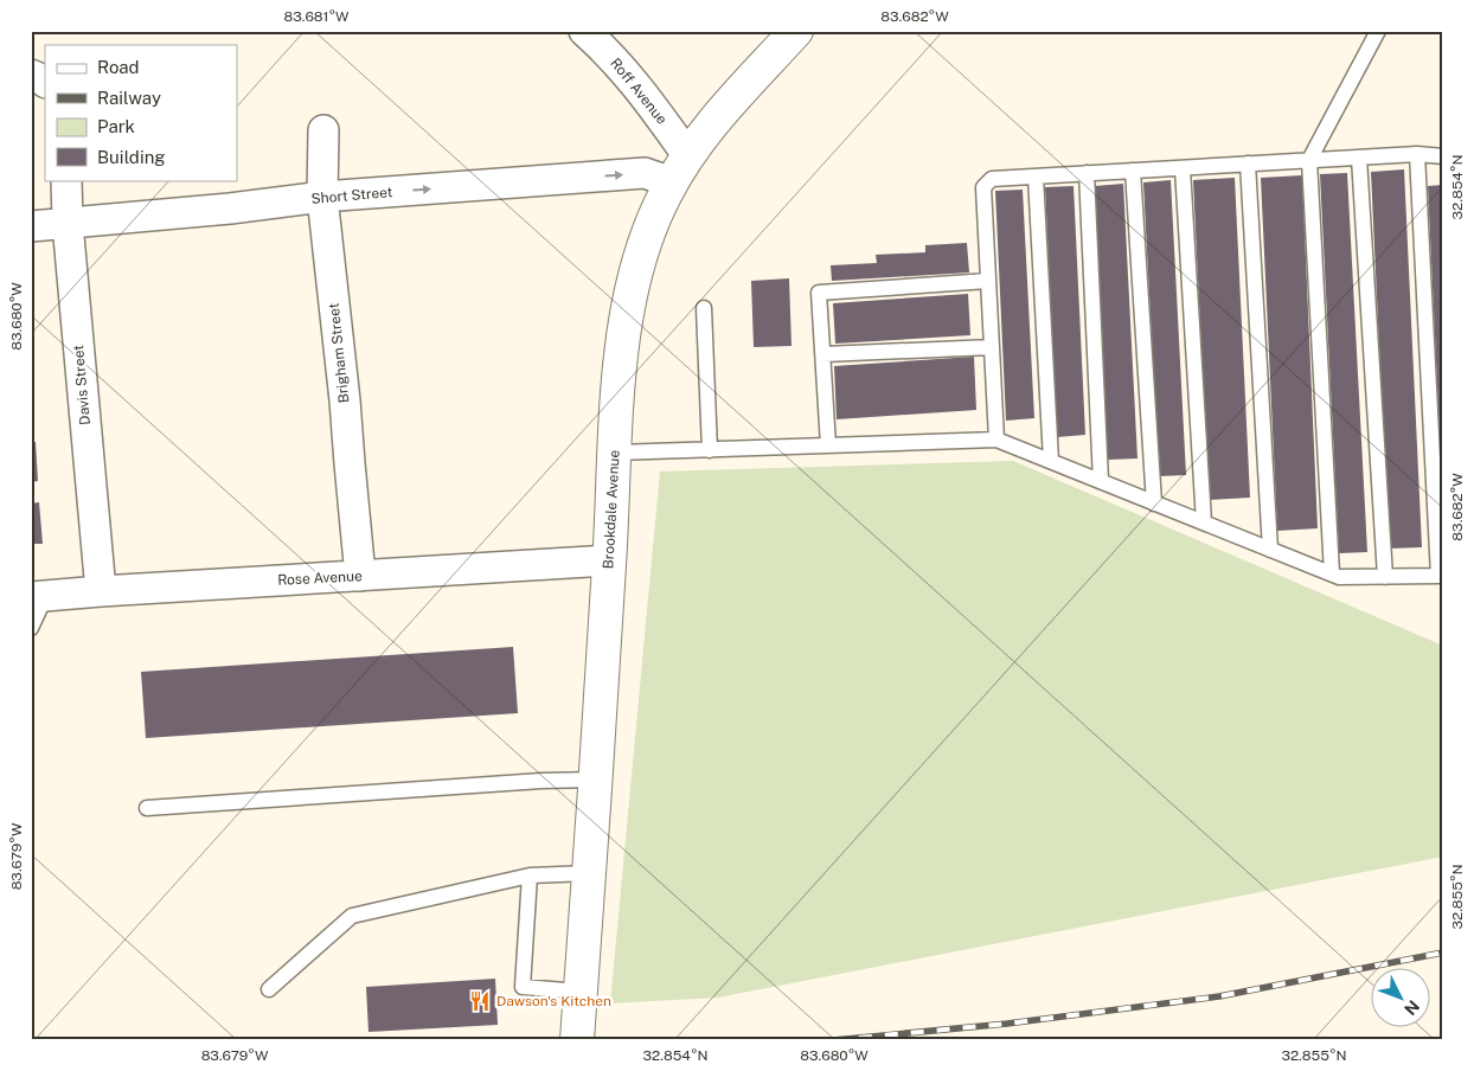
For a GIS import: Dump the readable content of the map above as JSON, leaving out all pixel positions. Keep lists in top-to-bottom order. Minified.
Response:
{"streets":{"street":["Roff Avenue","Short Street","Brigham Street","Davis Street","Brookdale Avenue","Rose Avenue"]},"crossings":[["Roff Avenue","Short Street"],["Roff Avenue","Brookdale Avenue"],["Short Street","Brigham Street"],["Short Street","Davis Street"],["Short Street","Brookdale Avenue"],["Brigham Street","Rose Avenue"],["Davis Street","Rose Avenue"],["Brookdale Avenue","Rose Avenue"]],"one_way":["Short Street"],"places":{"restaurant":["Dawson's Kitchen"]},"legend":["Road","Railway","Park","Building"],"north":"bottom right","coordinates":["83.681°W","83.682°W","32.854°N","83.680°W","83.679°W","32.855°N"]}
